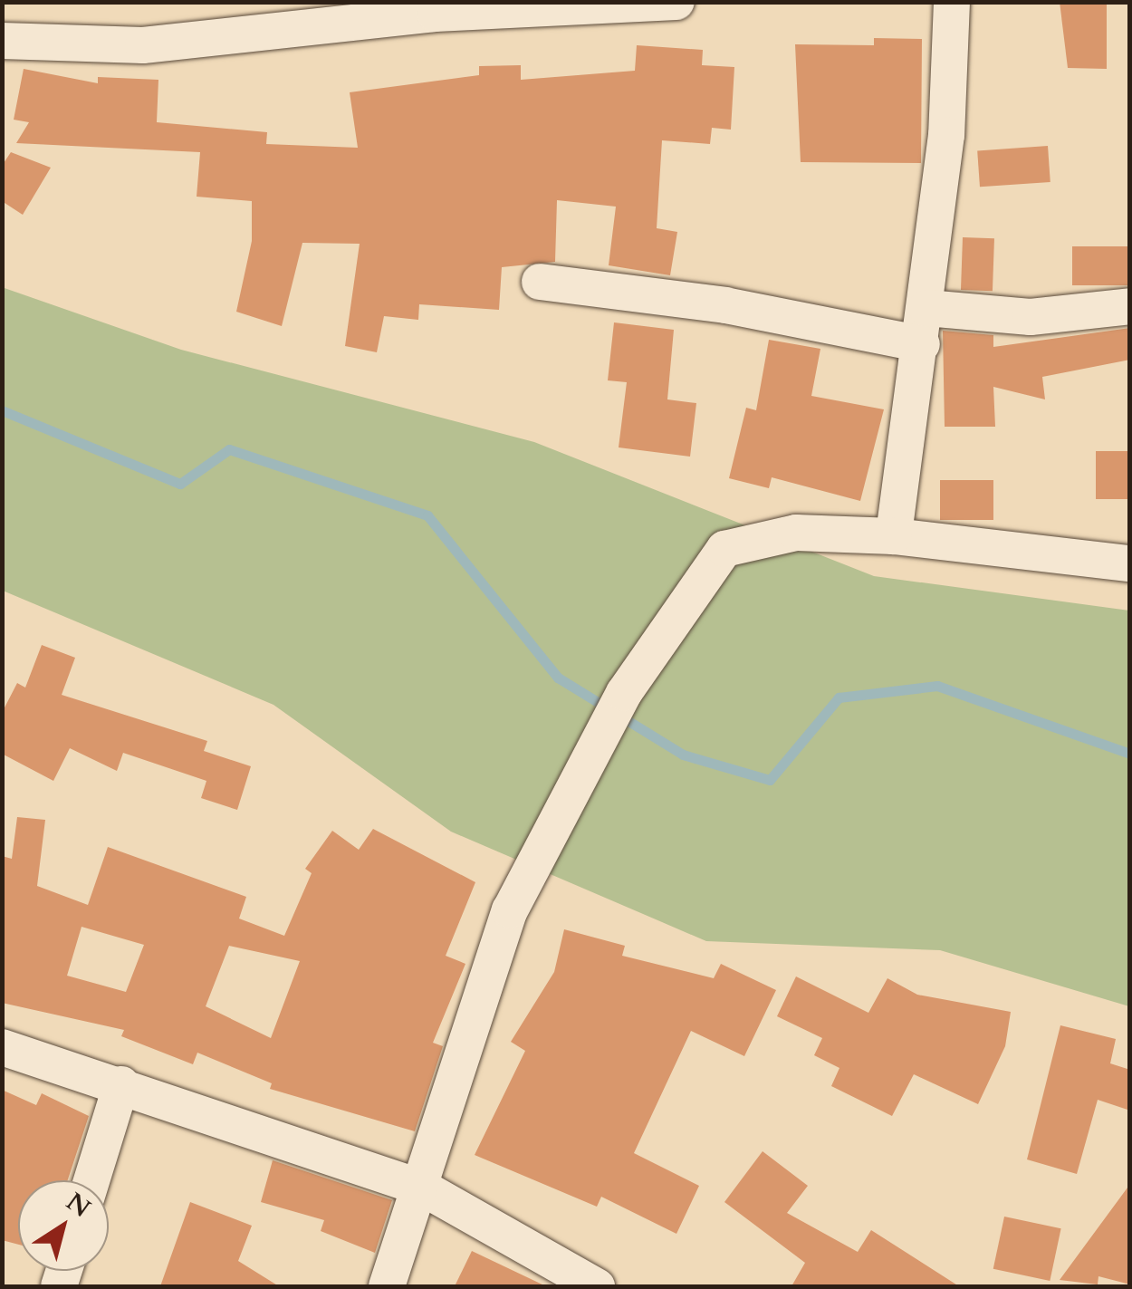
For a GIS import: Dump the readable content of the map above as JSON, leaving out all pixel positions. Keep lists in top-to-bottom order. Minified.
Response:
{"north":"top right"}
